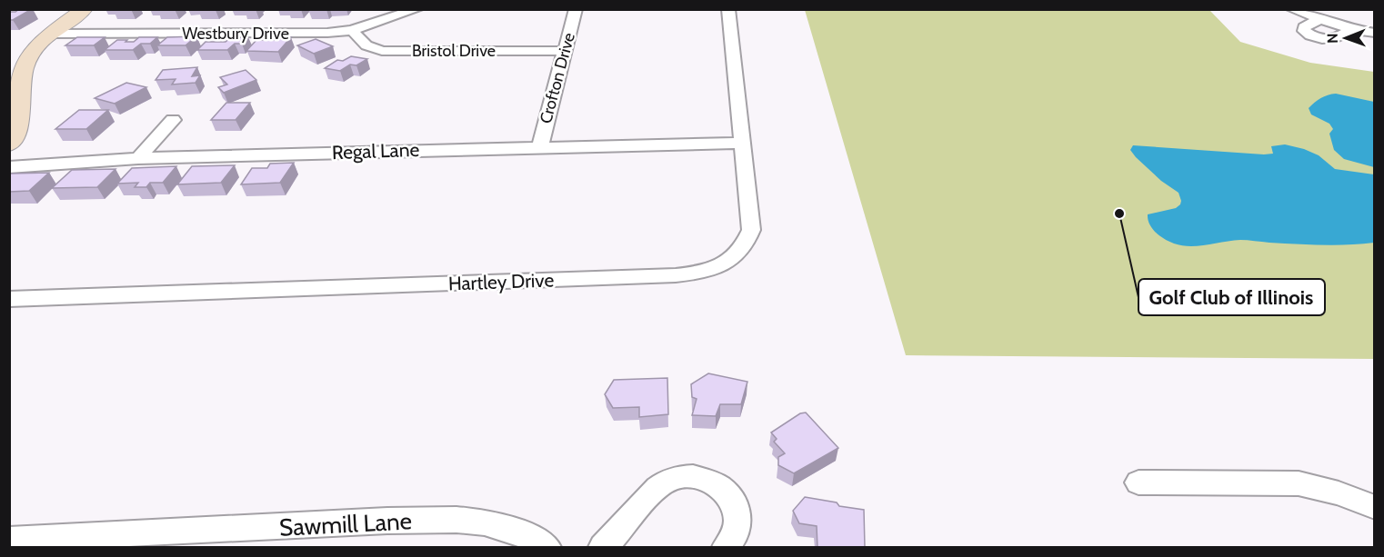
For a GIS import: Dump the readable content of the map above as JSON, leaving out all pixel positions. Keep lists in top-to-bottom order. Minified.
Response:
{"streets":{"street":["Westbury Drive","Bristol Drive","Crofton Drive","Regal Lane","Hartley Drive","Sawmill Lane"]},"crossings":[["Westbury Drive","Bristol Drive"],["Bristol Drive","Crofton Drive"],["Crofton Drive","Regal Lane"],["Regal Lane","Hartley Drive"]],"places":["Golf Club of Illinois"],"north":"left"}
